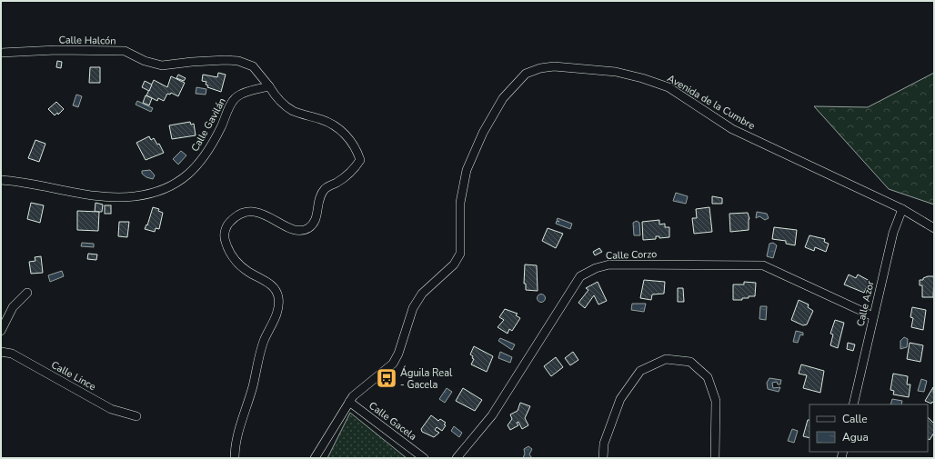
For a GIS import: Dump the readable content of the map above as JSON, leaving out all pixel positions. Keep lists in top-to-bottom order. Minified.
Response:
{"streets":{"street":["Calle Halcón","Avenida de la Cumbre","Calle Gavilán","Calle Corzo","Calle Azor","Calle Lince","Calle Gacela"]},"crossings":[["Calle Halcón","Calle Gavilán"],["Avenida de la Cumbre","Calle Azor"],["Avenida de la Cumbre","Calle Gacela"],["Calle Corzo","Calle Azor"]],"places":{"bus stop":["Águila Real - Gacela"]},"legend":["Calle","Agua"]}
